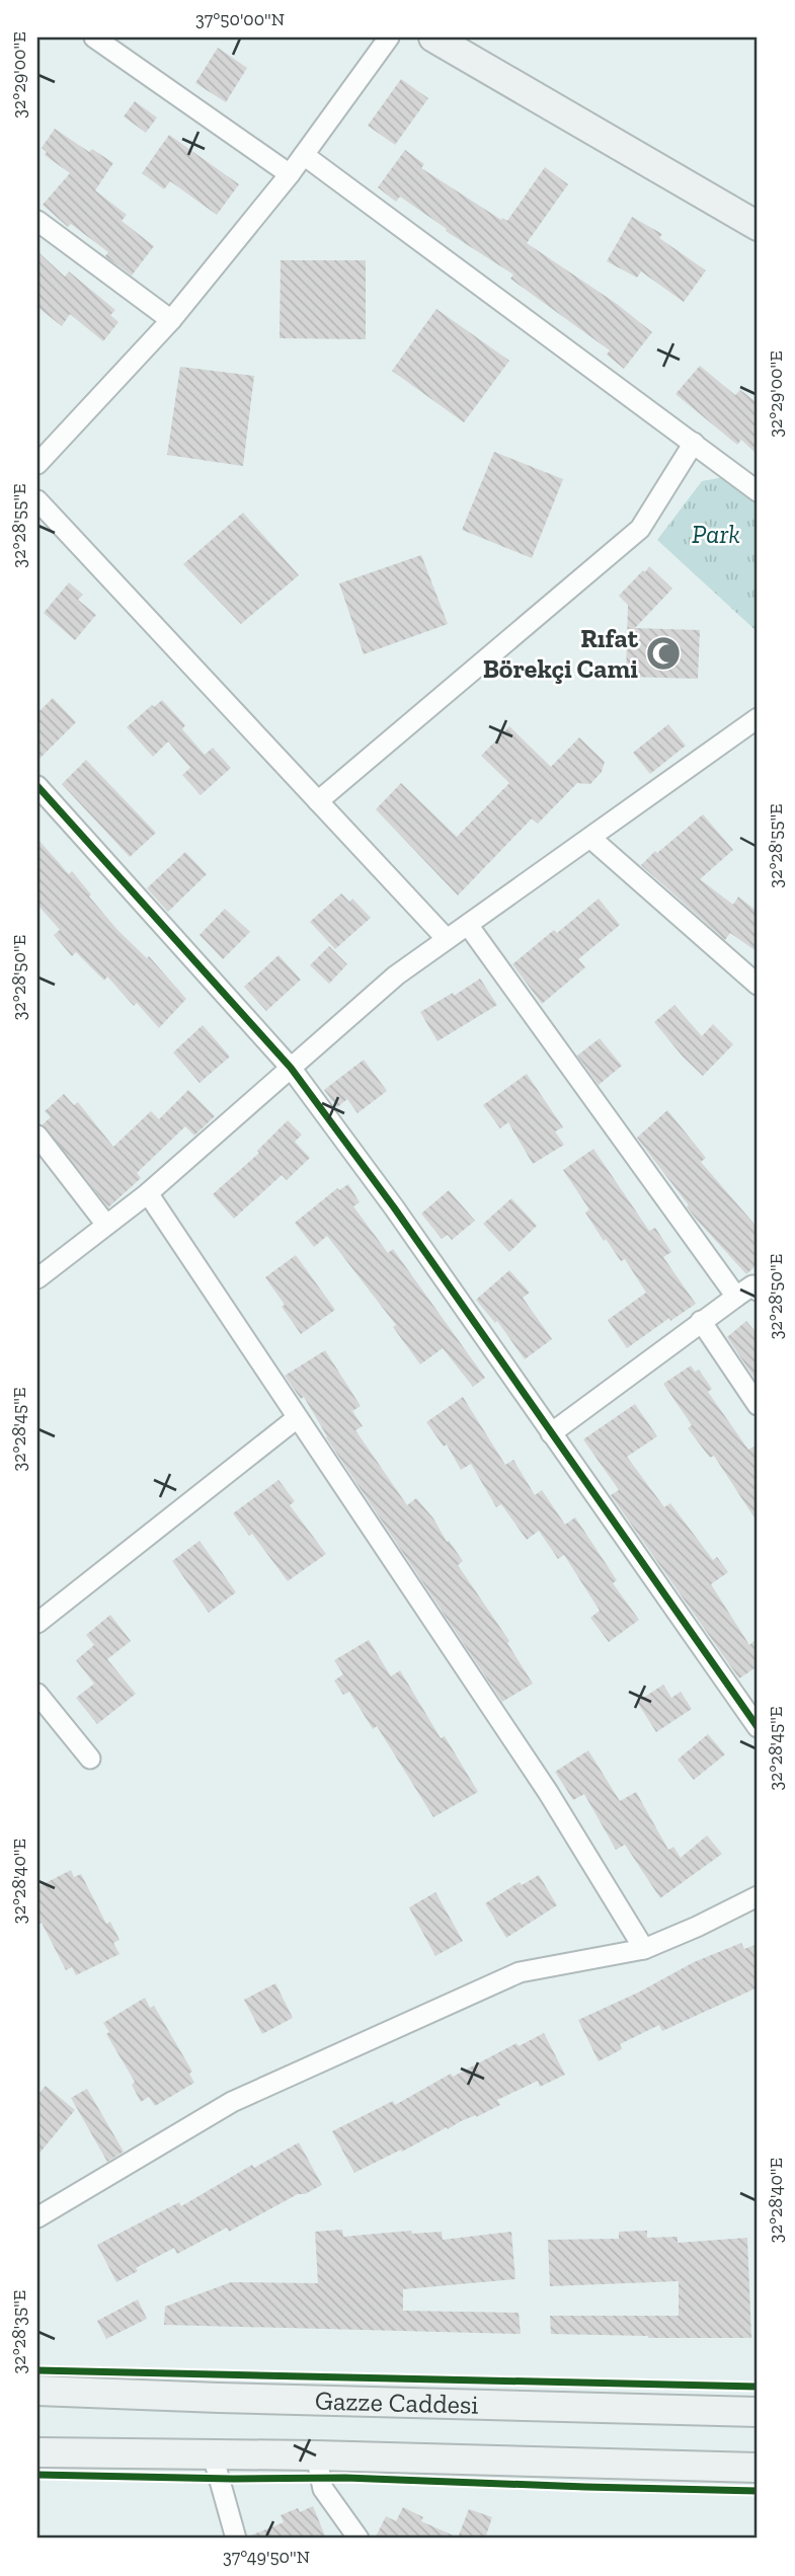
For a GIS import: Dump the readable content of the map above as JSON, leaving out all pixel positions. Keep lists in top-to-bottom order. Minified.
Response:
{"streets":{"main road":["Gazze Caddesi"]},"parks":["Park"],"places":{"mosque":["Rıfat Börekçi Cami"]},"coordinates":["37°50'00\"N","32°29'00\"E","32°28'55\"E","32°28'50\"E","32°28'45\"E","32°28'40\"E","32°28'35\"E","37°49'50\"N"]}
